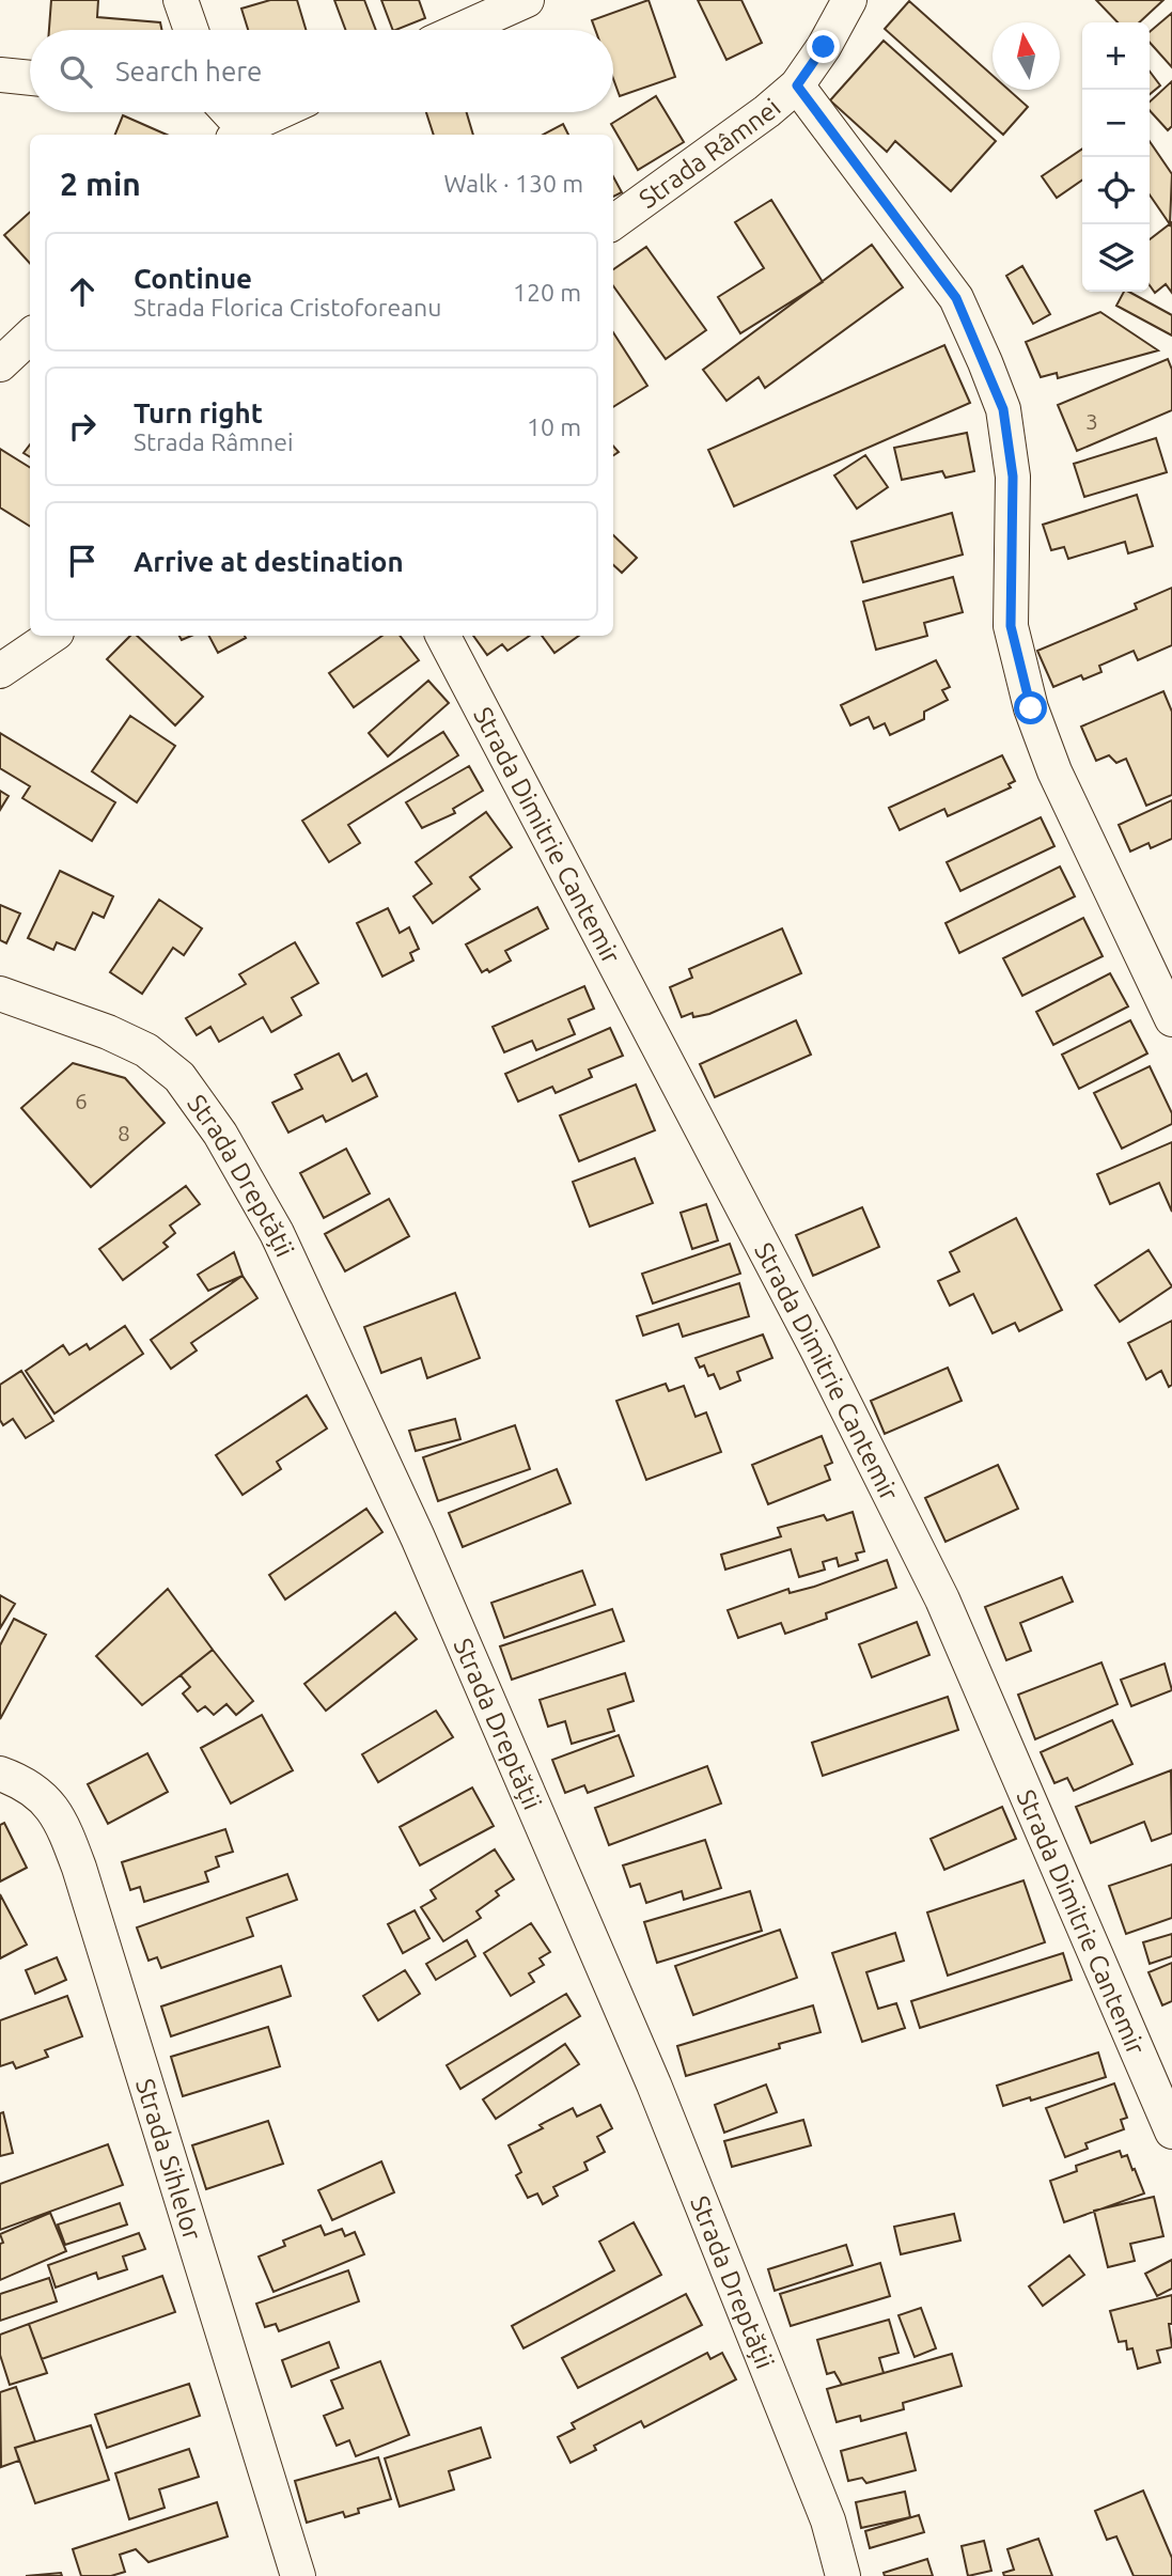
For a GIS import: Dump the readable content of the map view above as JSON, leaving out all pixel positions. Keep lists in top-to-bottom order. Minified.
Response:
{"streets":{"street":["Strada Râmnei","Strada Dimitrie Cantemir","Strada Dreptății","Strada Sihlelor"]},"house_numbers":["3","6","8"],"north":"top","page":{"map_buttons":["+","−"],"search":"Search here","heading":["2 min","Walk · 130 m"],"list":[["Continue","Strada Florica Cristoforeanu","120 m"],["Turn right","Strada Râmnei","10 m"],"Arrive at destination"]}}
